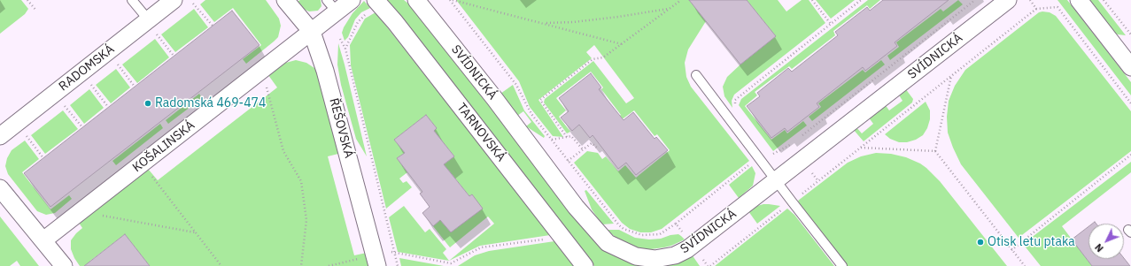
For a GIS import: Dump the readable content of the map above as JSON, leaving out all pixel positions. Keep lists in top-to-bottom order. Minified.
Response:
{"streets":{"street":["SVÍDNICKÁ","RADOMSKÁ","ŘEŠOVSKÁ","TARNOVSKÁ","KOŠALINSKÁ"]},"crossings":[["ŘEŠOVSKÁ","KOŠALINSKÁ"]],"places":["Radomská 469-474","Otisk letu ptaka"],"north":"bottom left"}
